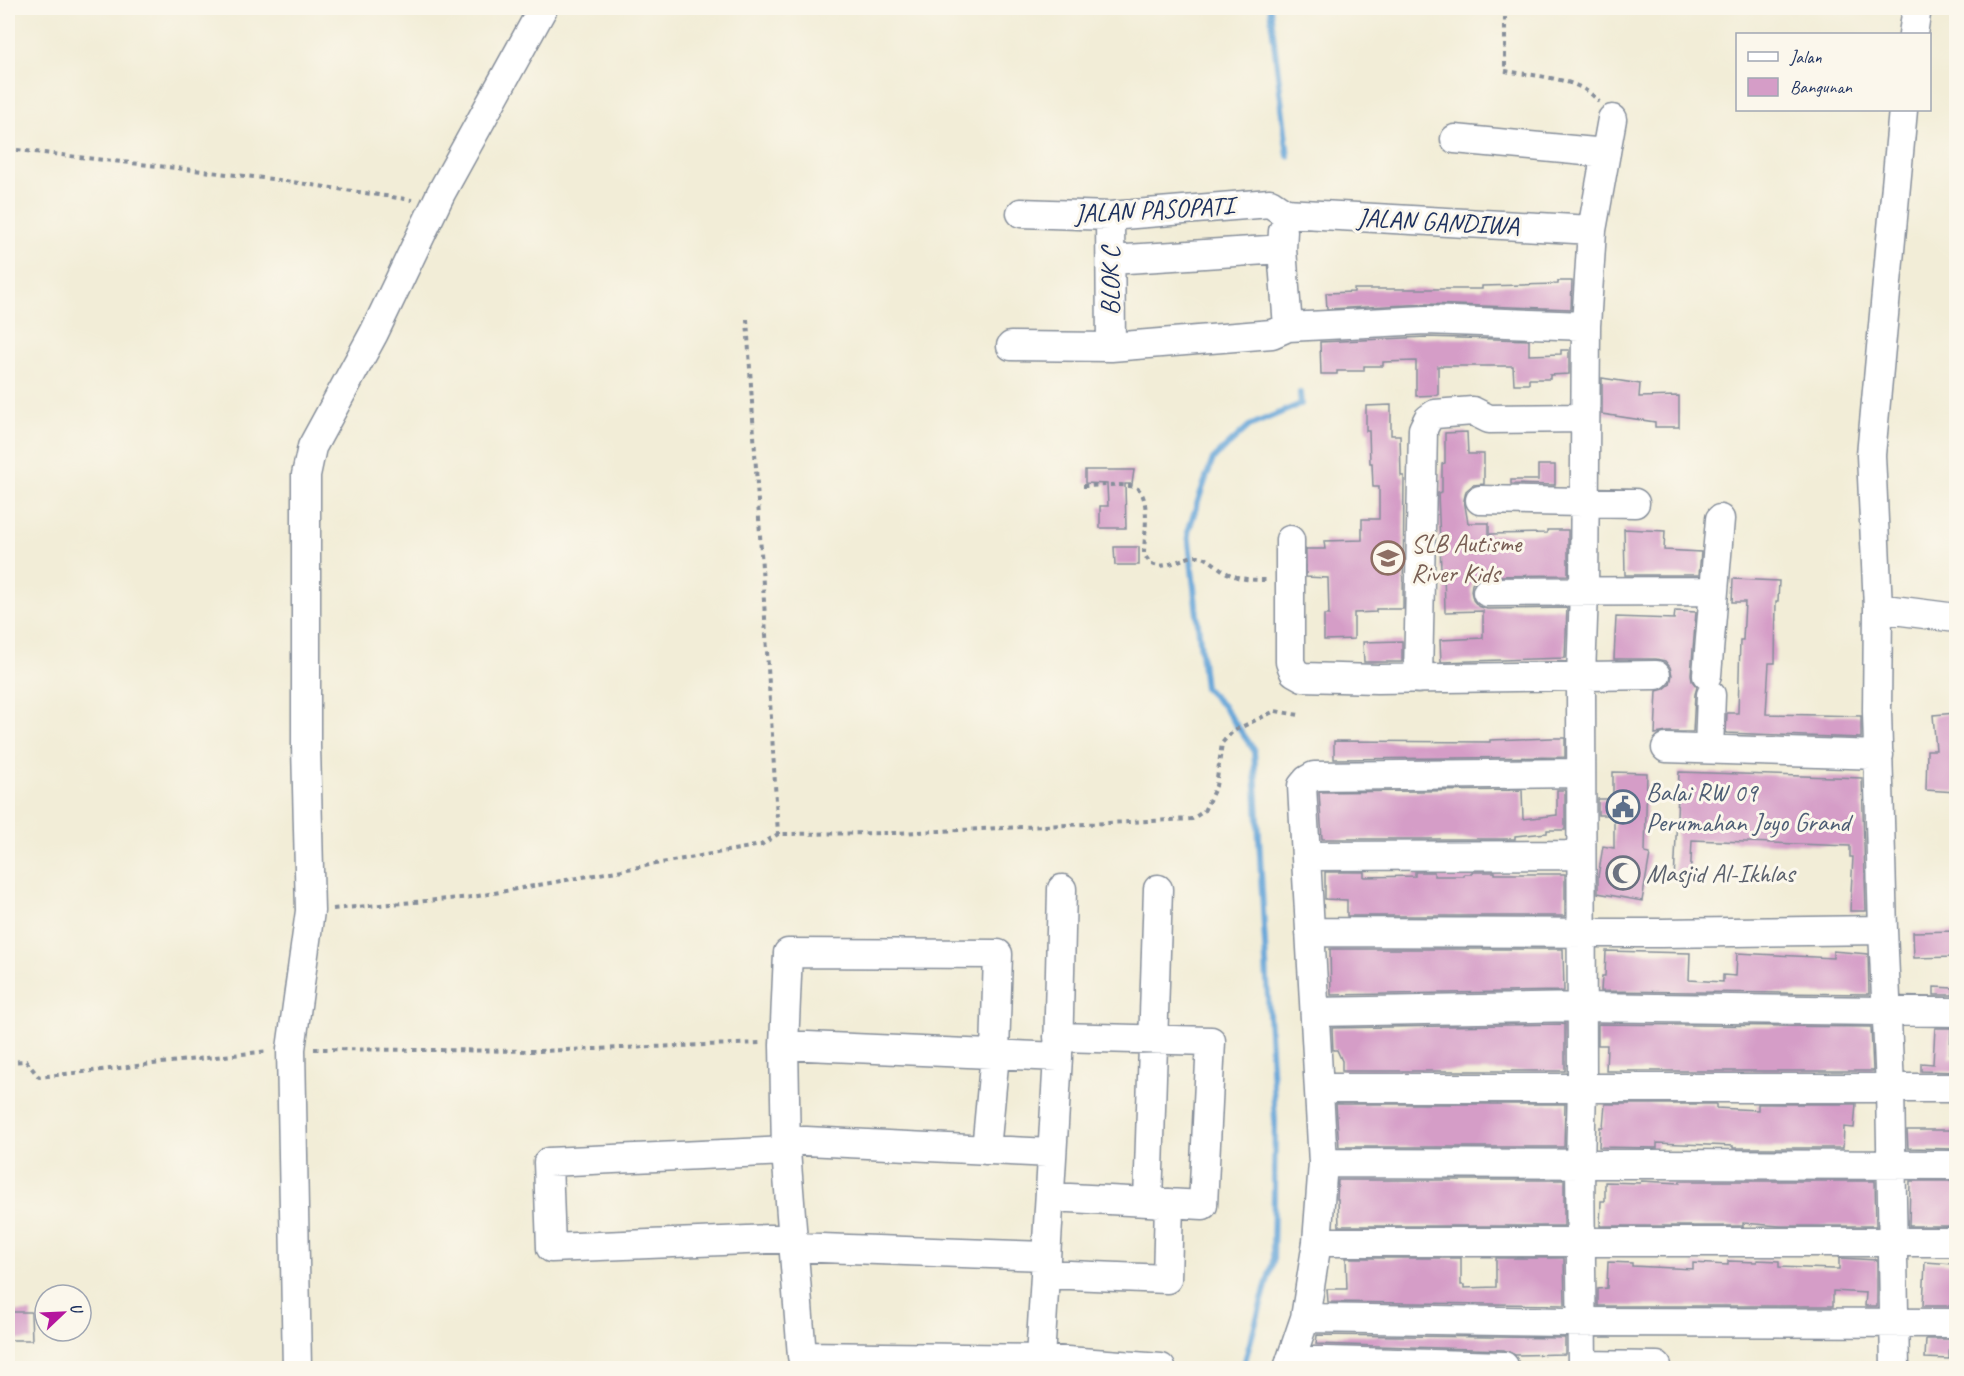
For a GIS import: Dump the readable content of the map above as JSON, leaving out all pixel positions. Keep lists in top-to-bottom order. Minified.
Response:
{"streets":{"street":["JALAN PASOPATI","JALAN GANDIWA","BLOK C"]},"crossings":[["JALAN PASOPATI","JALAN GANDIWA"],["JALAN PASOPATI","BLOK C"]],"places":{"school or university":["SLB Autisme River Kids"],"public building":["Balai RW 09 Perumahan Joyo Grand"],"mosque":["Masjid Al-Ikhlas"]},"legend":["Jalan","Bangunan"],"north":"top right"}
